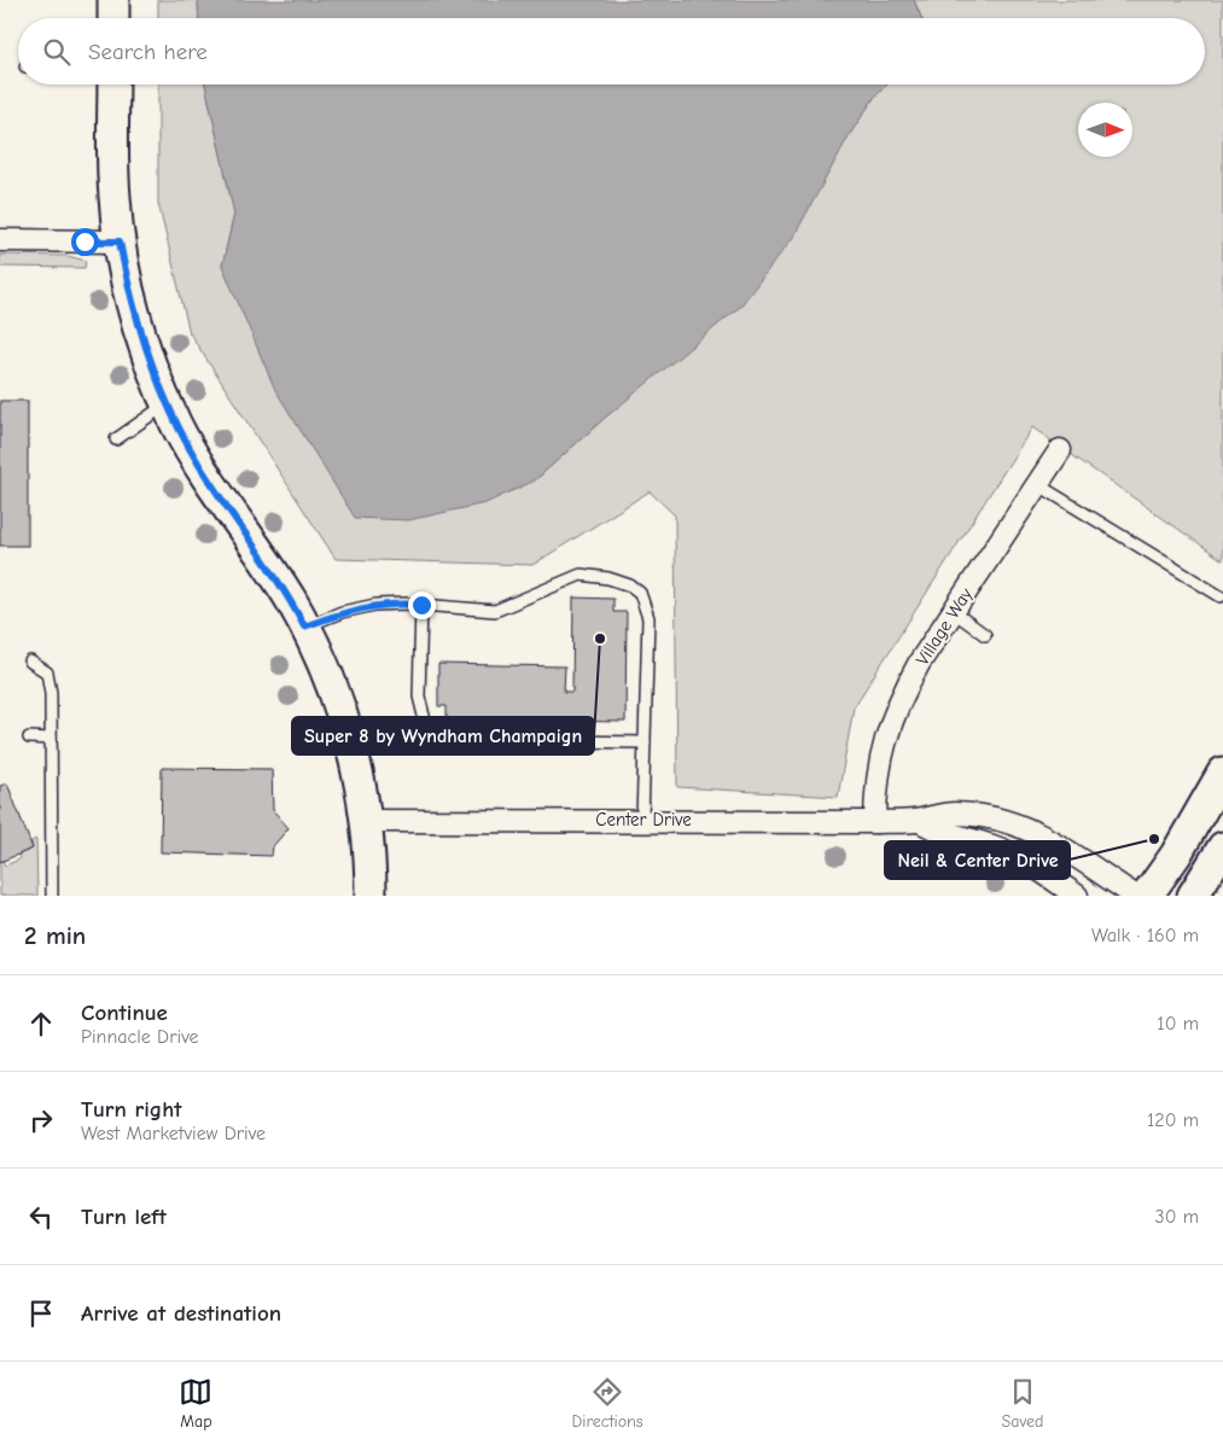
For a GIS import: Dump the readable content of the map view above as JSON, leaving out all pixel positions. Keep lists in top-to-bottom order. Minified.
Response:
{"streets":{"street":["Village Way","Center Drive"]},"crossings":[["Village Way","Center Drive"]],"places":["Super 8 by Wyndham Champaign","Neil & Center Drive"],"north":"right","page":{"search":"Search here","heading":["2 min","Walk · 160 m"],"list":[["Continue","Pinnacle Drive","10 m"],["Turn right","West Marketview Drive","120 m"],["Turn left","30 m"],"Arrive at destination"],"nav":["Map","Directions","Saved"]}}
